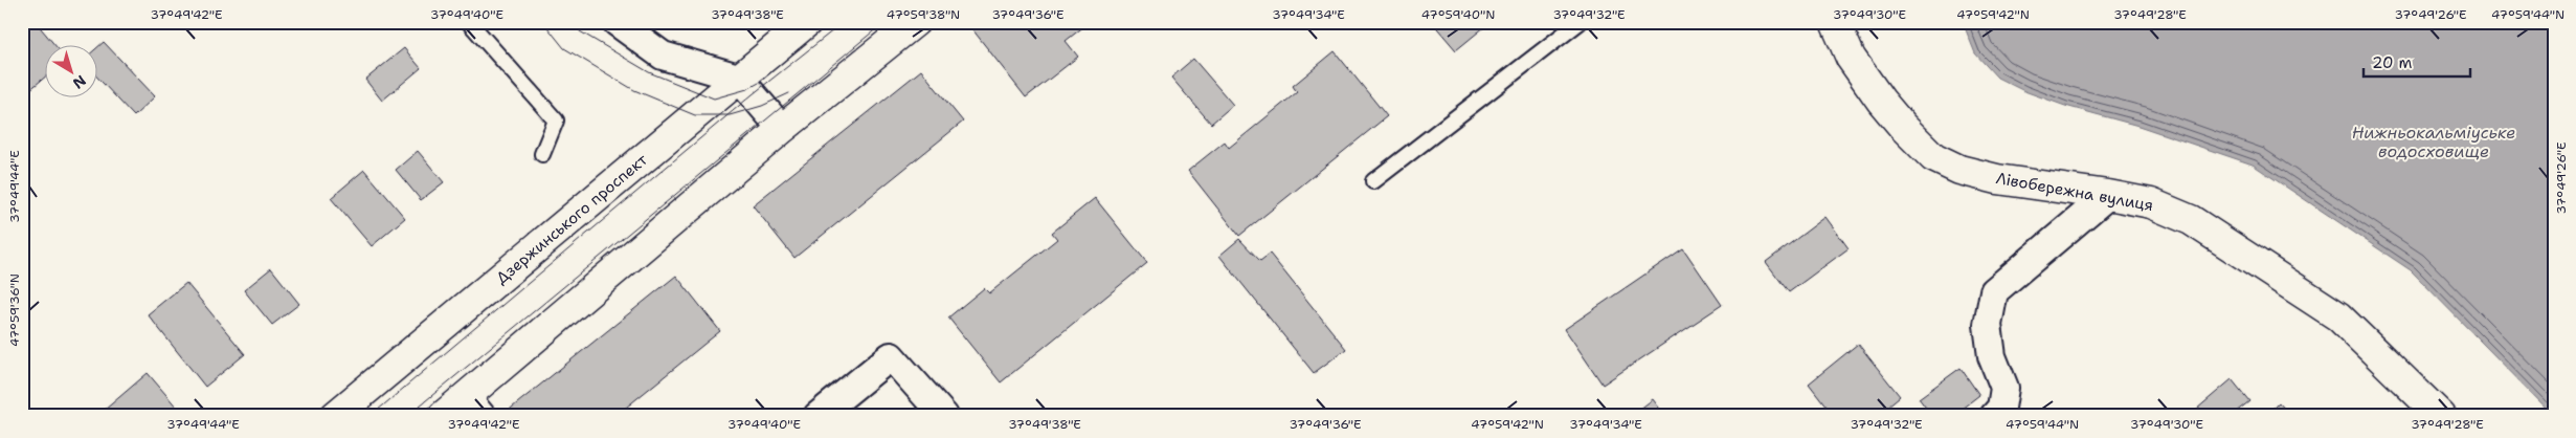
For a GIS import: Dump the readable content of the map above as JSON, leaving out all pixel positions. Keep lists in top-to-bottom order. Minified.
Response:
{"streets":{"street":["Лівобережна вулиця","Дзержинського проспект"]},"water":["Нижньокальміуське водосховище"],"scale_bar":"20 m","north":"bottom right","coordinates":["37°49'42\"E","37°49'40\"E","37°49'38\"E","47°59'38\"N","37°49'36\"E","37°49'34\"E","47°59'40\"N","37°49'32\"E","37°49'30\"E","47°59'42\"N","37°49'28\"E","37°49'26\"E","47°59'44\"N","37°49'44\"E","47°59'36\"N"]}
